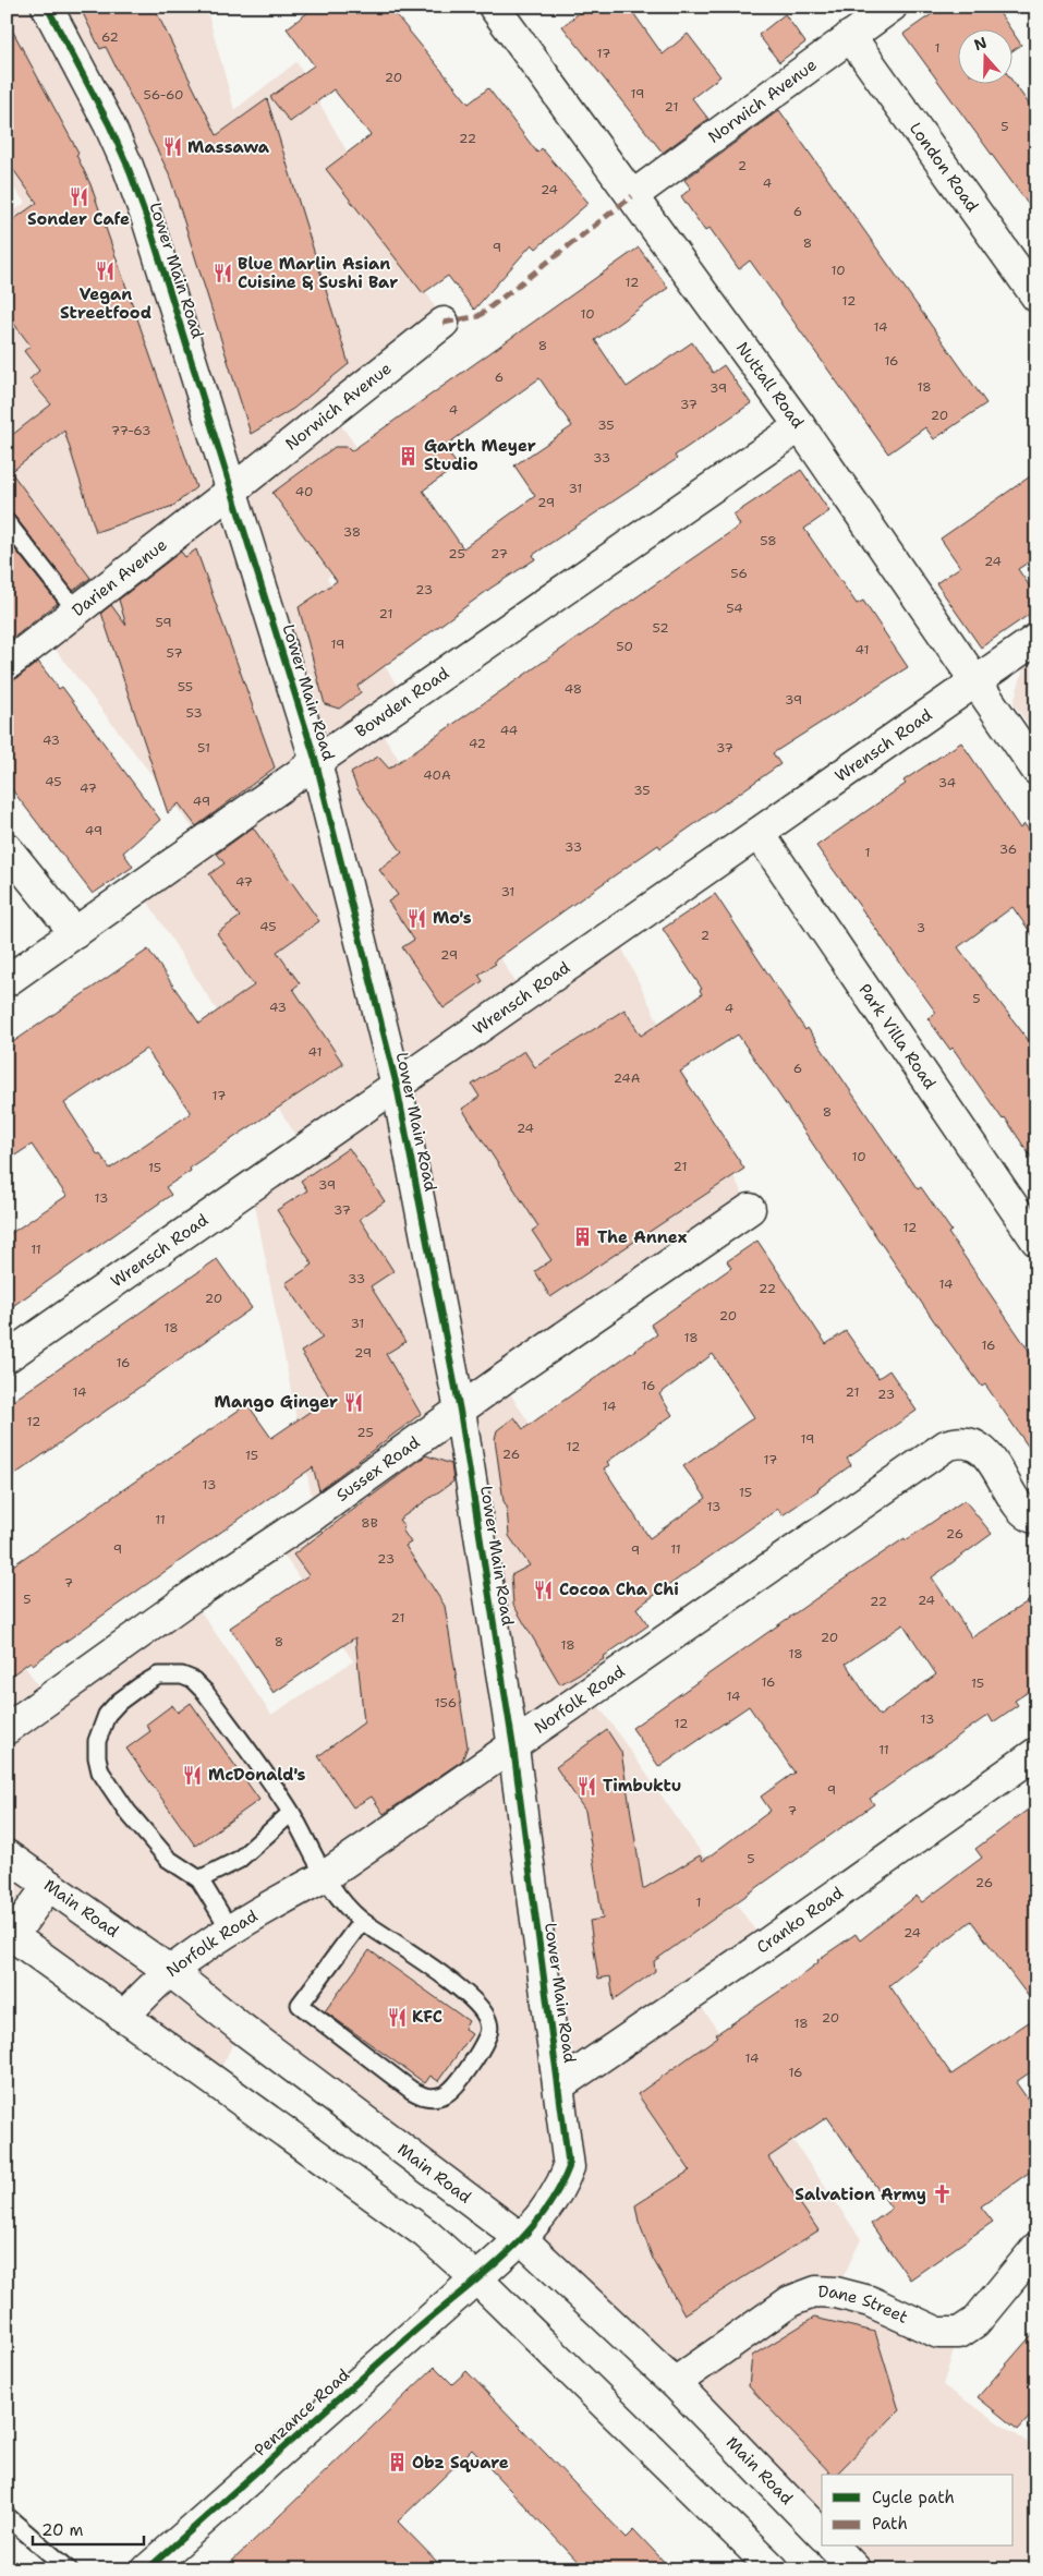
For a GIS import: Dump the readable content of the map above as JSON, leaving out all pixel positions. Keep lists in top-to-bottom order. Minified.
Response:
{"streets":{"street":["Norwich Avenue","London Road","Lower Main Road","Nuttall Road","Darien Avenue","Bowden Road","Wrensch Road","Park Villa Road","Sussex Road","Norfolk Road","Main Road","Cranko Road","Dane Street","Penzance Road"]},"crossings":[["Norwich Avenue","London Road"],["Norwich Avenue","Lower Main Road"],["Norwich Avenue","Nuttall Road"],["Norwich Avenue","Darien Avenue"],["Lower Main Road","Darien Avenue"],["Lower Main Road","Bowden Road"],["Lower Main Road","Wrensch Road"],["Lower Main Road","Sussex Road"],["Lower Main Road","Norfolk Road"],["Lower Main Road","Main Road"],["Lower Main Road","Cranko Road"],["Lower Main Road","Penzance Road"],["Nuttall Road","Bowden Road"],["Nuttall Road","Wrensch Road"],["Wrensch Road","Park Villa Road"],["Norfolk Road","Main Road"],["Main Road","Dane Street"]],"places":{"restaurant":["Massawa","Sonder Cafe","Vegan Streetfood","Blue Marlin Asian Cuisine & Sushi Bar","Mo's","Mango Ginger","Cocoa Cha Chi","McDonald's","Timbuktu","KFC"],"building":["Garth Meyer Studio","The Annex","Obz Square"],"church":["Salvation Army"]},"house_numbers":["62","1","17","20","19","56-60","21","5","22","2","4","24","6","8","9","10","12","12","10","14","8","16","6","18","39","37","4","20","35","77-63","33","31","40","29","38","58","25","27","24","56","23","54","21","59","52","19","50","41","57","55","48","39","53","44","43","42","51","37","40A","45","34","47","35","49","49","33","36","1","47","31","45","3","2","29","5","43","4","41","6","24A","17","8","24","10","21","15","39","13","37","12","11","33","14","22","20","20","31","18","18","16","29","16","16","14","21","23","14","12","25","19","12","26","15","17","13","15","13","11","8B","26","9","11","9","23","7","5","24","22","21","20","8","18","18","16","15","14","156","13","12","11","9","7","5","26","1","24","20","18","14","16"],"legend":["Cycle path","Path"],"scale_bar":"20 m","north":"top"}
